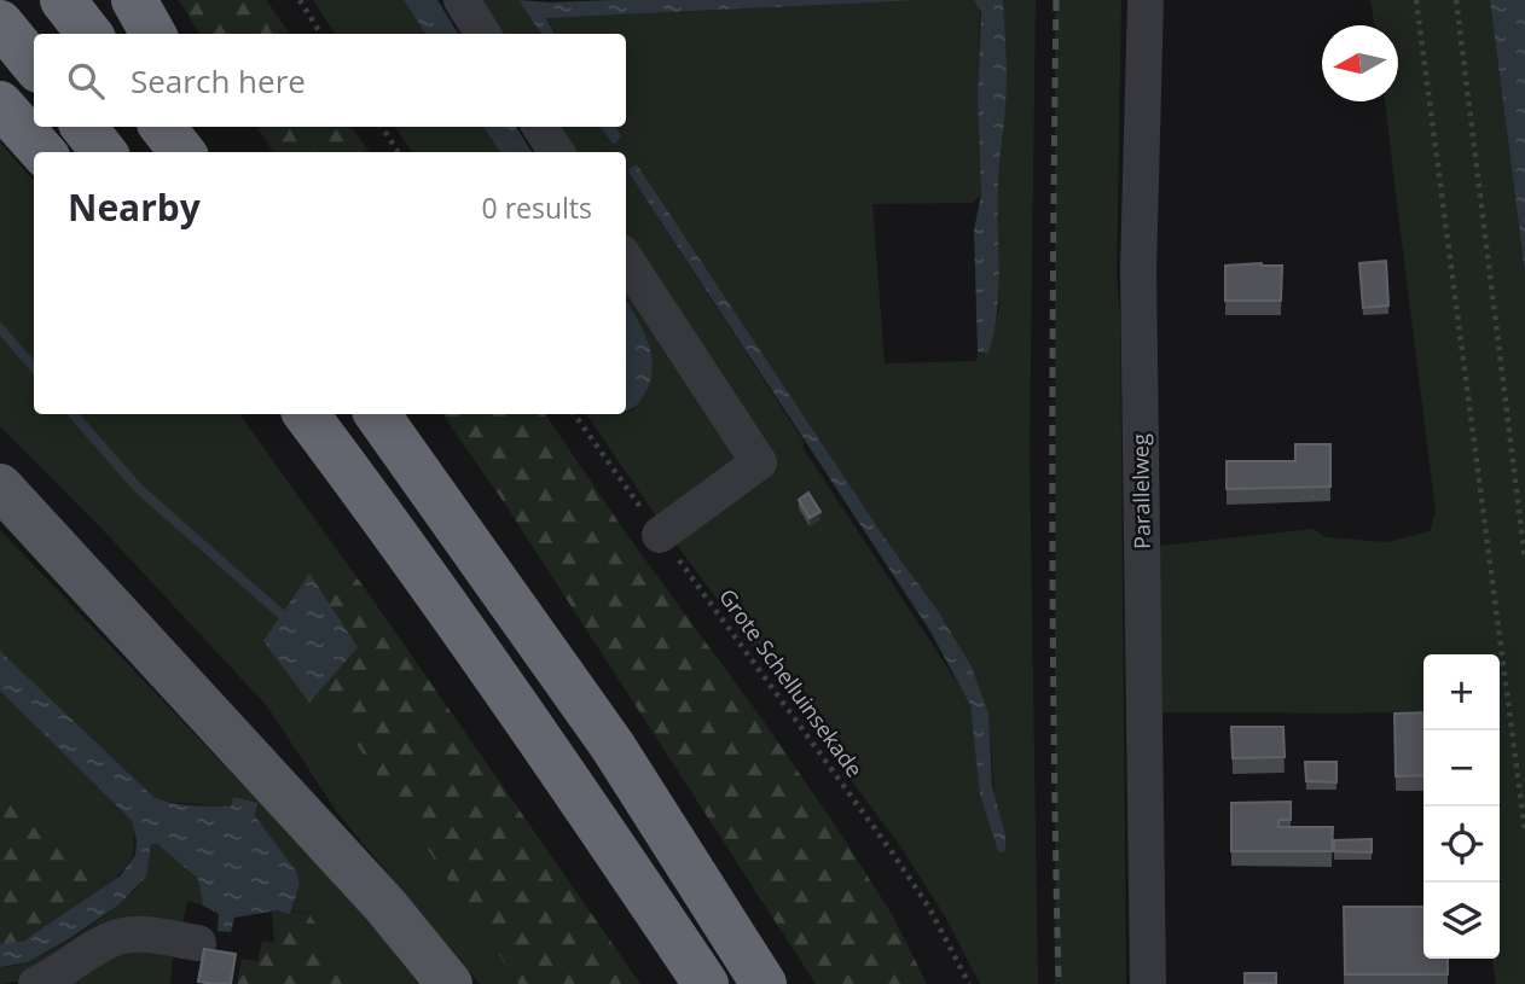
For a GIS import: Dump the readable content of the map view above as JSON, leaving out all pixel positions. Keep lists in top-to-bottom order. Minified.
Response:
{"streets":{"street":["Parallelweg"],"path":["Grote Schelluinsekade"]},"north":"left","page":{"search":"Search here","heading":["Nearby","0 results"],"map_buttons":["+","−"]}}
